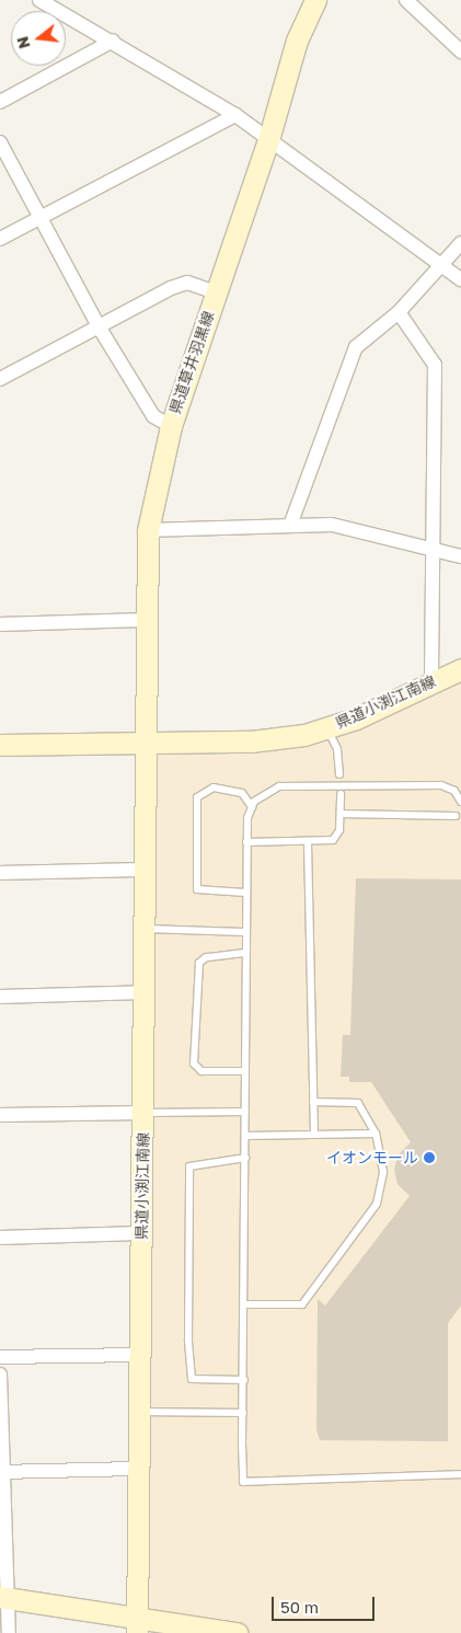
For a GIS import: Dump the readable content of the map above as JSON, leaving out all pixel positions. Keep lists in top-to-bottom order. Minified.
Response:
{"streets":{"main road":["県道草井羽黒線","県道小渕江南線"]},"crossings":[["県道草井羽黒線","県道小渕江南線"]],"places":["イオンモール"],"scale_bar":"50 m","north":"left"}
